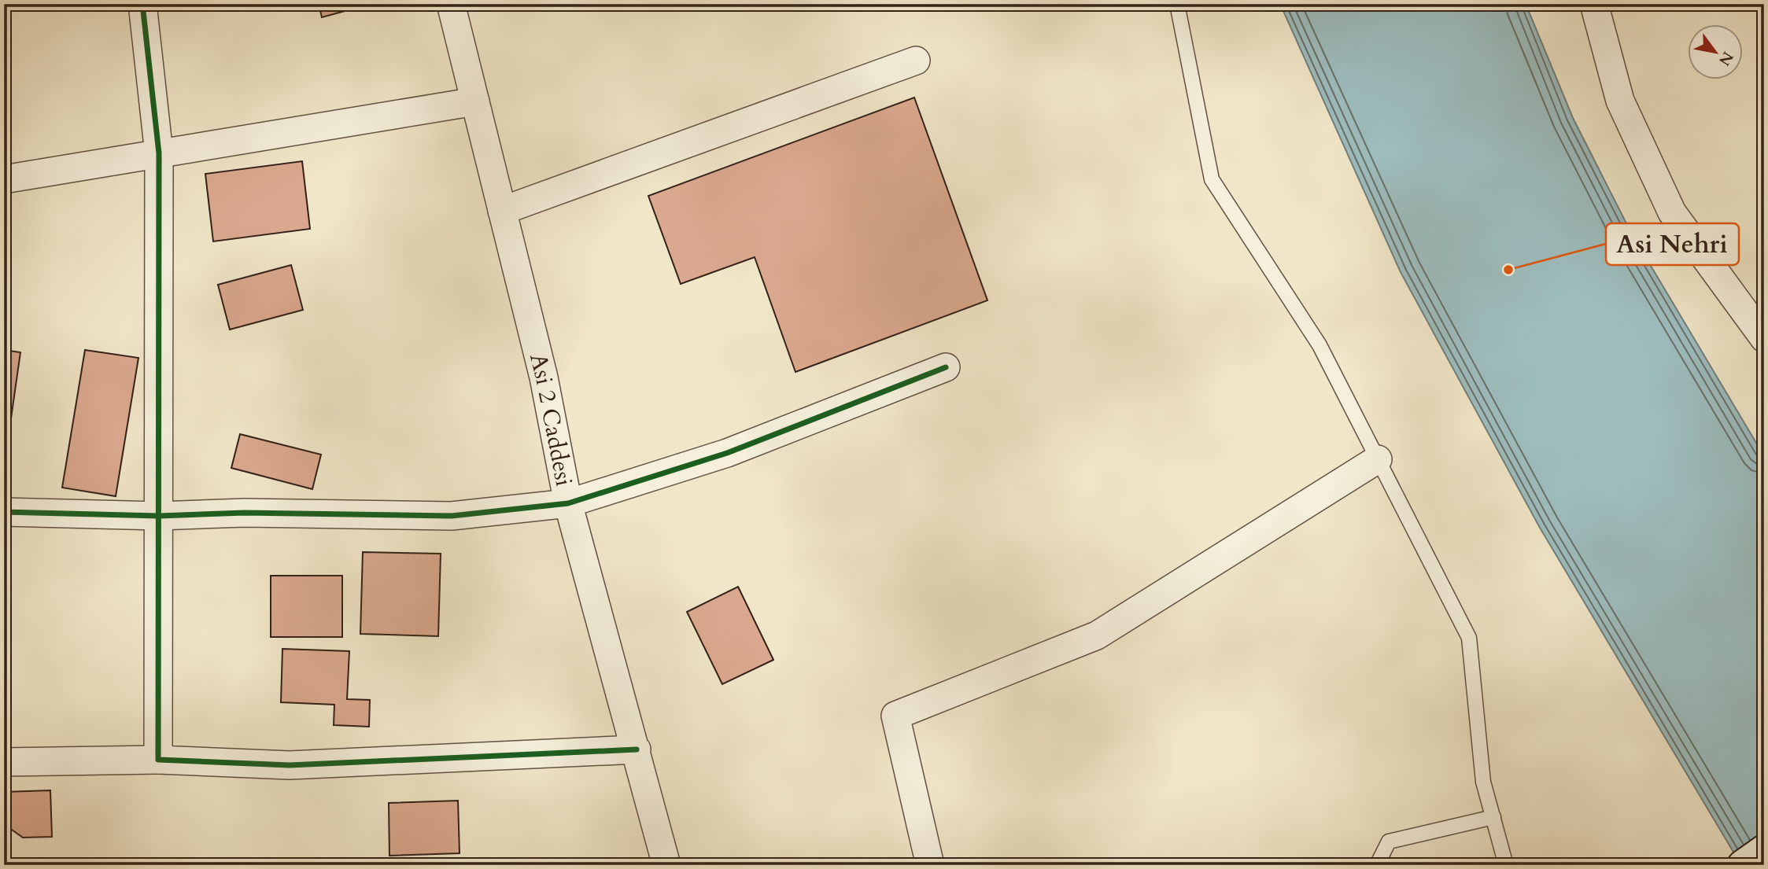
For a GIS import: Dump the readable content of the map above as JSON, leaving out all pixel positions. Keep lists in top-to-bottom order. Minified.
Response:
{"streets":{"street":["Asi 2 Caddesi"]},"places":["Asi Nehri"],"north":"bottom right"}
